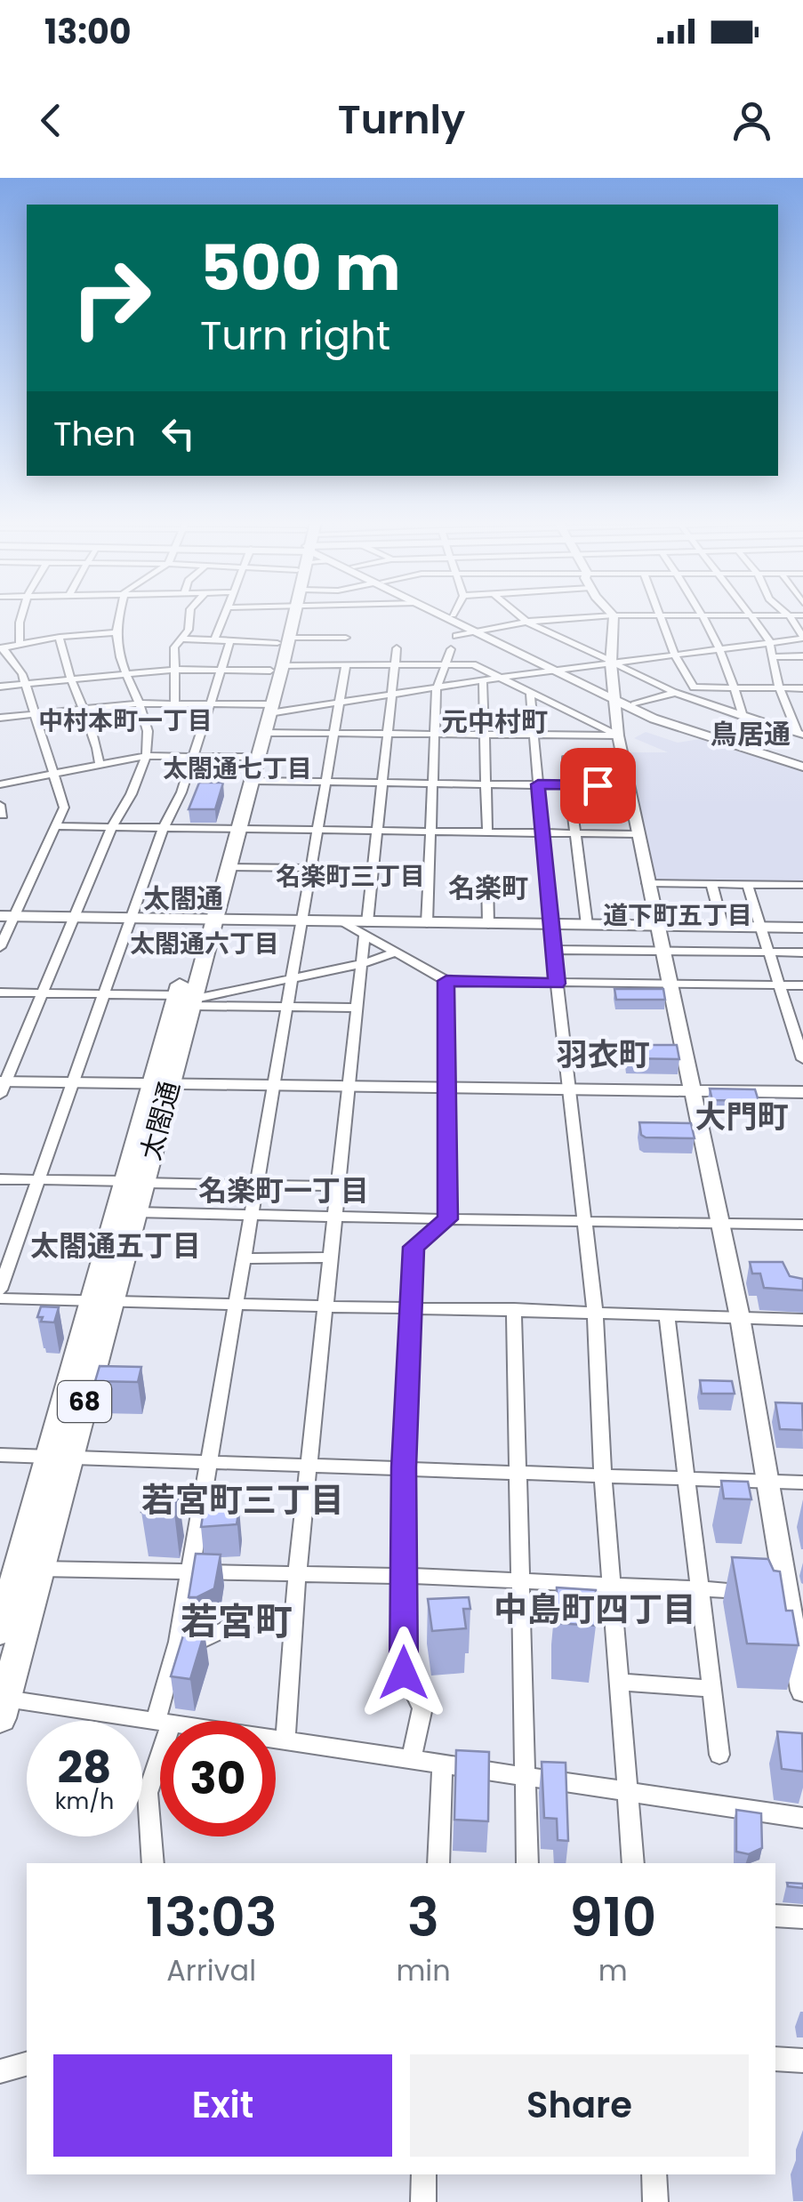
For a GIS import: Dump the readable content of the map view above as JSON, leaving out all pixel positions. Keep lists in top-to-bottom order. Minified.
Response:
{"streets":{"main road":["太閤通","68"]},"districts":["中村本町一丁目","元中村町","鳥居通","太閤通七丁目","名楽町三丁目","名楽町","太閤通","道下町五丁目","太閤通六丁目","羽衣町","大門町","名楽町一丁目","太閤通五丁目","若宮町三丁目","中島町四丁目","若宮町"],"page":{"status":"13:00","header":"Turnly","turn":["500 m","Turn right"],"then":"Then","speed":"28 km/h","limit":"30","eta":["13:03","Arrival","3","min","910","m"],"buttons":["Exit","Share"]}}
